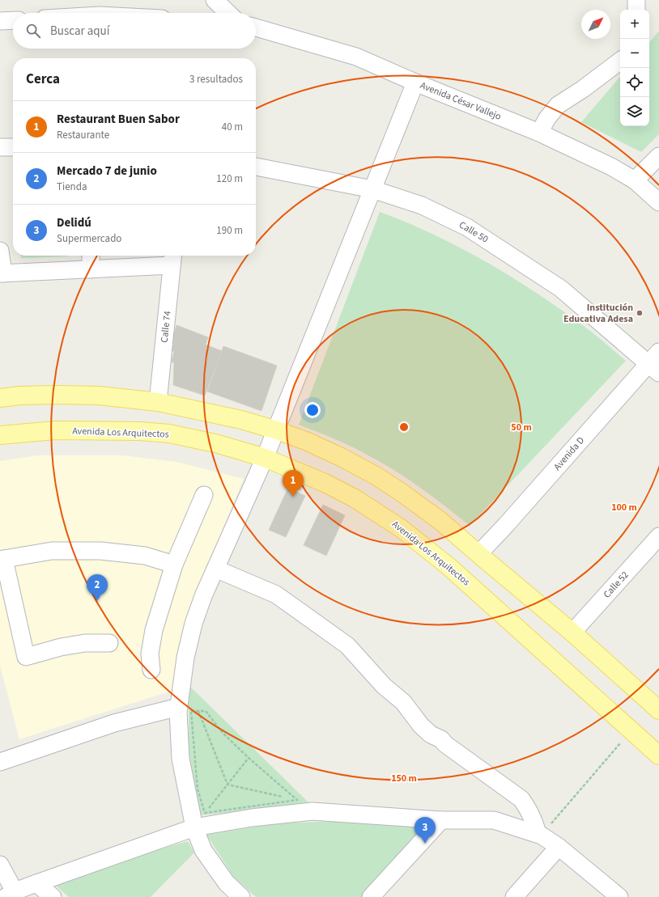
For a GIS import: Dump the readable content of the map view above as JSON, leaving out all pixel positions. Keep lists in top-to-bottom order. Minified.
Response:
{"streets":{"main road":["Avenida Los Arquitectos"],"street":["Avenida César Vallejo","Calle 50","Calle 74","Avenida D","Calle 52"]},"crossings":[["Calle 50","Avenida D"]],"places":["Institución Educativa Adesa"],"north":"top right","page":{"map_buttons":["+","−"],"search":"Buscar aquí","heading":["Cerca","3 resultados"],"list":[{"mark":"1","name":"Restaurant Buen Sabor","note":"Restaurante","value":"40 m"},{"mark":"2","name":"Mercado 7 de junio","note":"Tienda","value":"120 m"},{"mark":"3","name":"Delidú","note":"Supermercado","value":"190 m"}],"pins":["1","2","3"]},"rings":["50 m","100 m","150 m"]}
